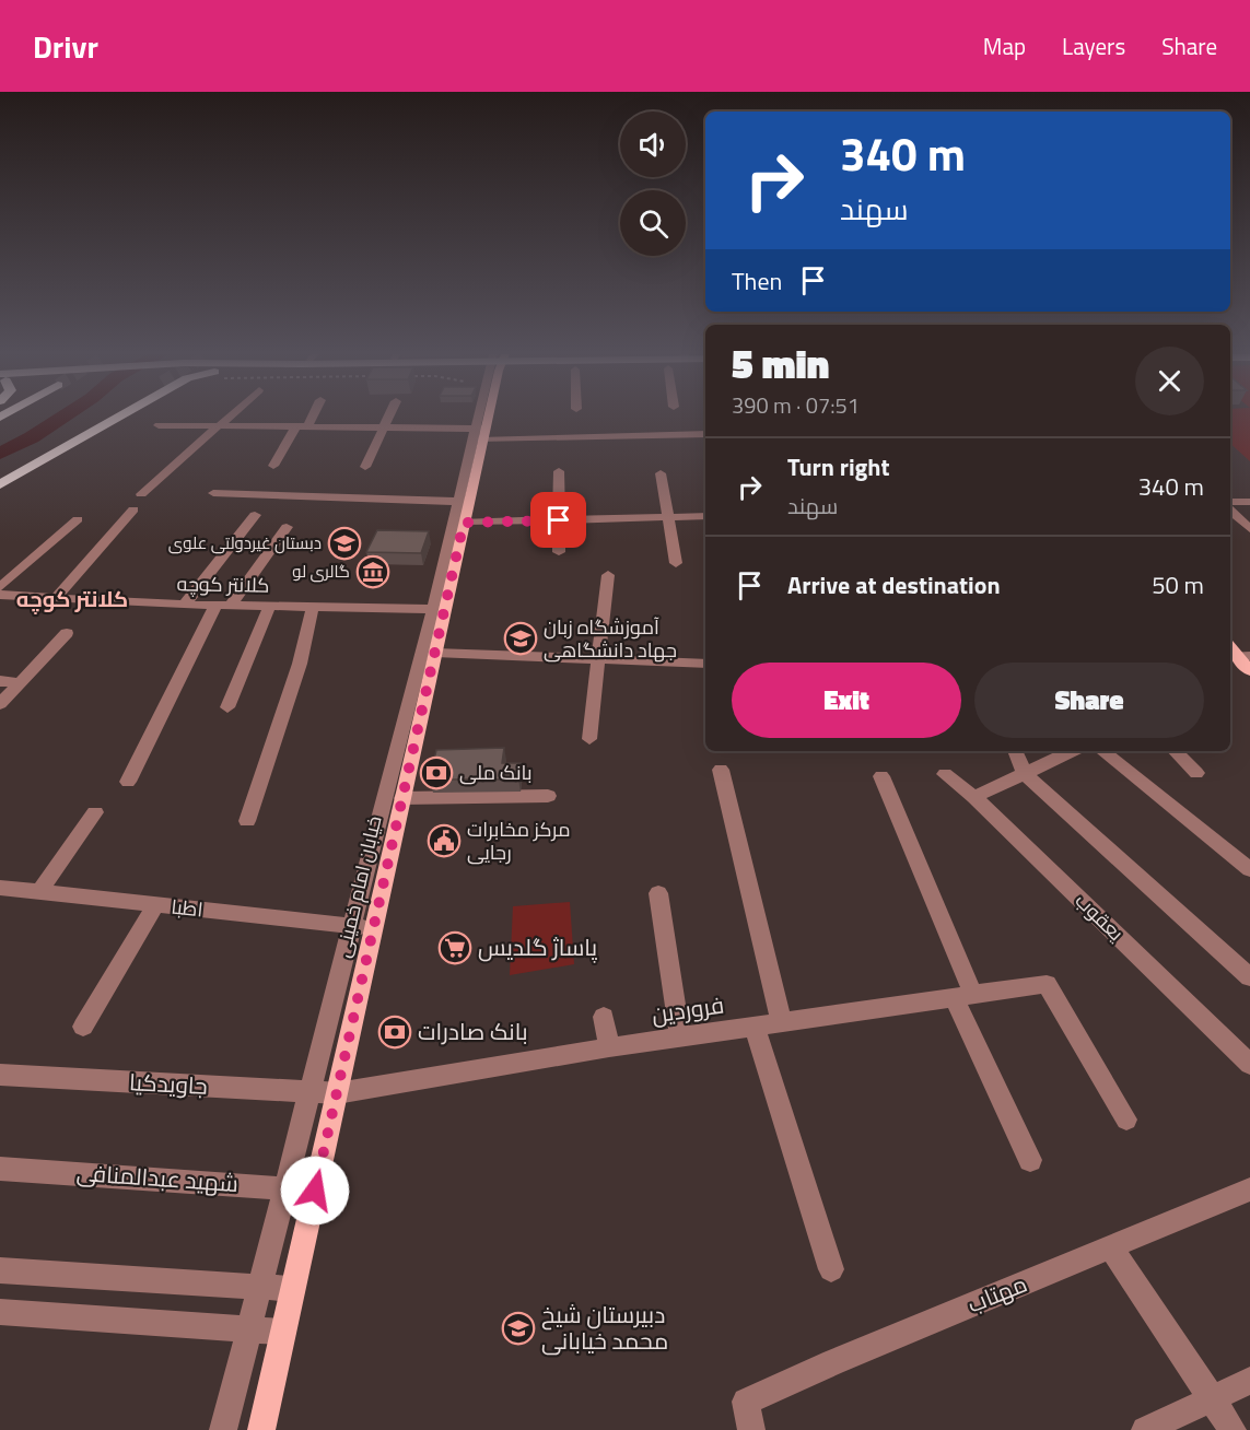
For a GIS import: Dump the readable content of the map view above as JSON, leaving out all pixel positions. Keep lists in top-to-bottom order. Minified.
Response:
{"streets":{"main road":["خیابان امام خمینی"],"street":["کلانتر کوچه","اطبا","یعقوب","فروردین","جاویدکیا","شهید عبدالمنافی","مهتاب"]},"crossings":[["کلانتر کوچه","خیابان امام خمینی"],["خیابان امام خمینی","اطبا"],["خیابان امام خمینی","فروردین"],["خیابان امام خمینی","جاویدکیا"],["خیابان امام خمینی","شهید عبدالمنافی"],["فروردین","جاویدکیا"]],"districts":["کلانتر کوچه"],"places":{"school or university":["دبستان غیردولتی علوی","آموزشگاه زبان جهاد دانشگاهی","دبیرستان شیخ محمد خیابانی"],"museum":["گالری لو"],"bank":["بانک ملی","بانک صادرات"],"public building":["مرکز مخابرات رجایی"],"supermarket":["پاساژ گلدیس"]},"page":{"header":"Drivr","nav":["Map","Layers","Share"],"turn":["340 m","سهند"],"then":"Then","heading":["5 min","390 m · 07:51"],"list":[{"name":"Turn right","note":"سهند","value":"340 m"},{"name":"Arrive at destination","value":"50 m"}],"buttons":["Exit","Share"]}}
